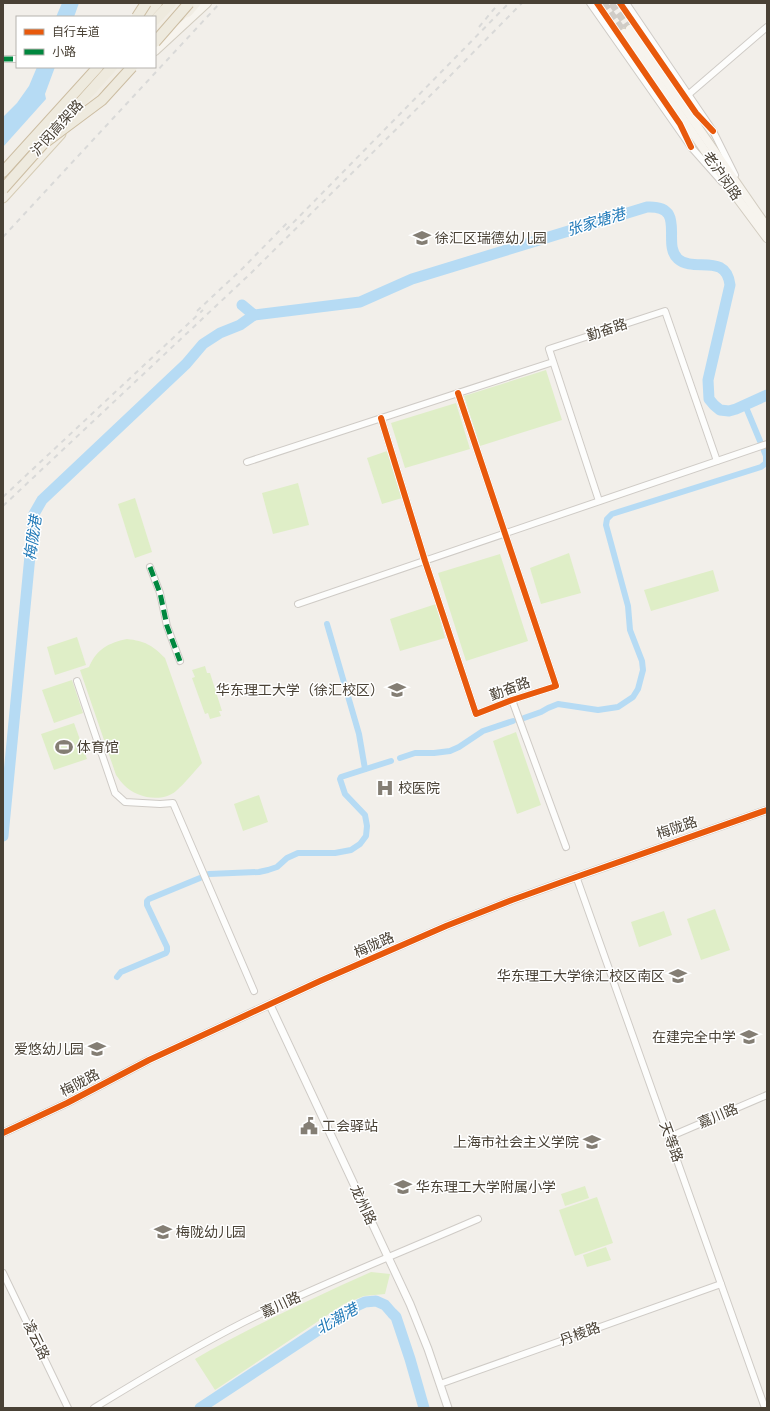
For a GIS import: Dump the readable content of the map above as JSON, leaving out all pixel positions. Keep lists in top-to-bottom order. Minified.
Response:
{"streets":{"highway":["沪闵高架路"],"main road":["老沪闵路"],"street":["勤奋路","梅陇路","嘉川路","天等路","龙州路","丹棱路","凌云路"]},"crossings":[["梅陇路","天等路"],["梅陇路","龙州路"],["嘉川路","天等路"],["嘉川路","龙州路"],["天等路","丹棱路"],["龙州路","丹棱路"]],"water":["张家塘港","梅陇港","北潮港"],"places":{"school or university":["徐汇区瑞德幼儿园","华东理工大学（徐汇校区）","华东理工大学徐汇校区南区","在建完全中学","爱悠幼儿园","上海市社会主义学院","华东理工大学附属小学","梅陇幼儿园"],"sports":["体育馆"],"hospital":["校医院"],"public building":["工会驿站"]},"legend":["自行车道","小路"]}
